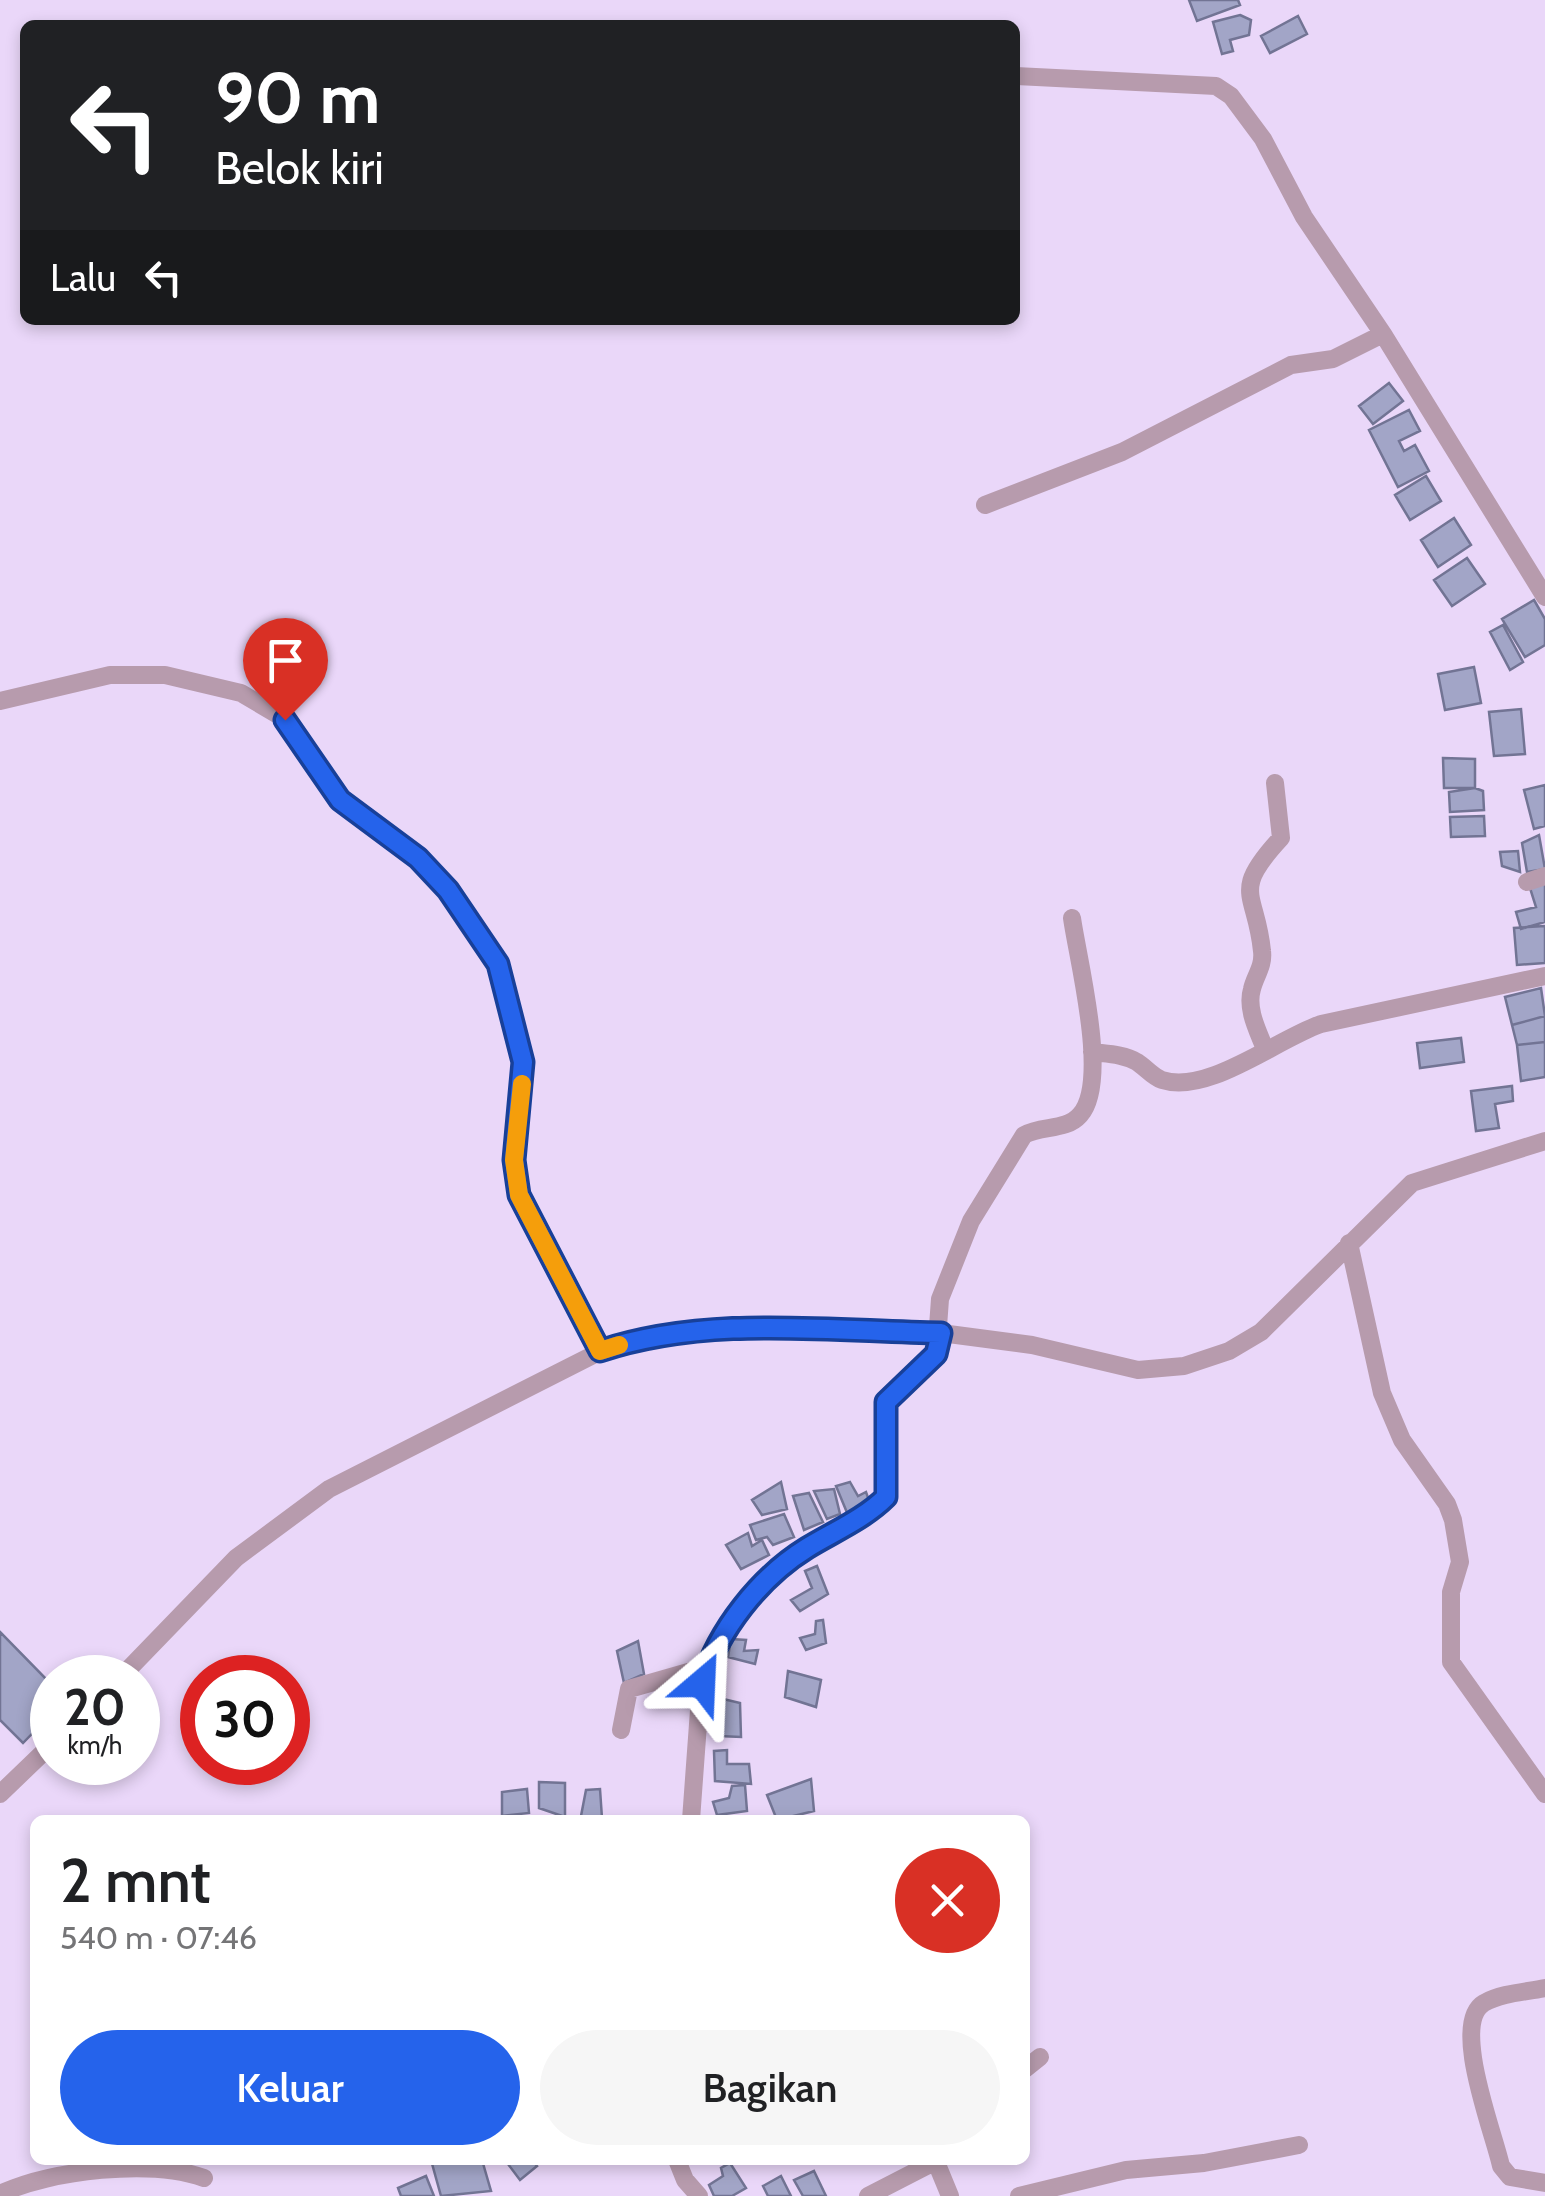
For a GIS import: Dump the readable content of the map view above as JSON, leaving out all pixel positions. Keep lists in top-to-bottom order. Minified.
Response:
{"page":{"turn":["90 m","Belok kiri"],"then":"Lalu","speed":"20 km/h","limit":"30","heading":["2 mnt","540 m · 07:46"],"buttons":["Keluar","Bagikan"]}}
